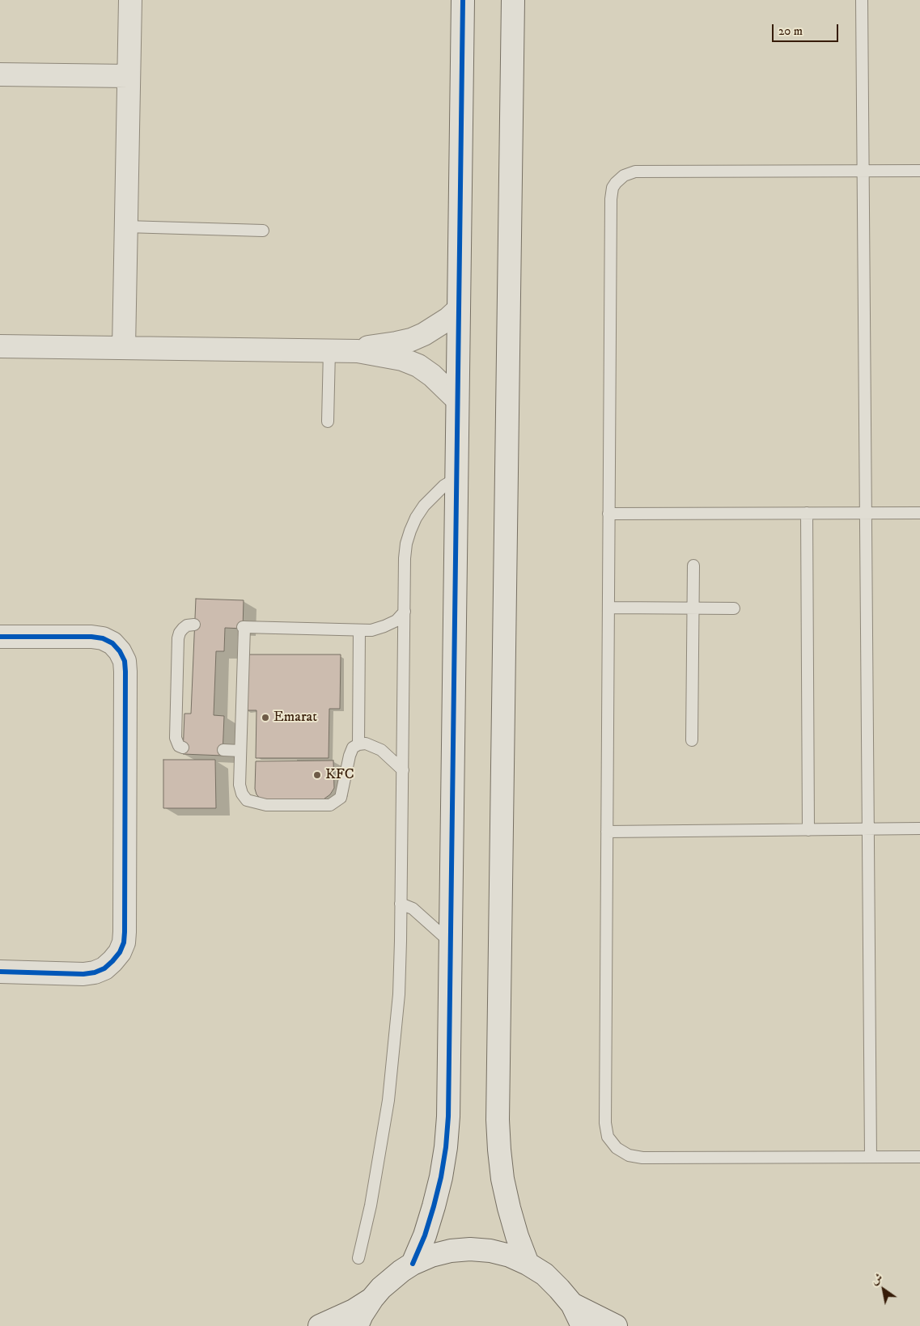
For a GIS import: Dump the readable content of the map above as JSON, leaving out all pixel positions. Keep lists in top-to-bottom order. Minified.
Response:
{"places":["Emarat","KFC"],"scale_bar":"20 m","north":"top left"}
